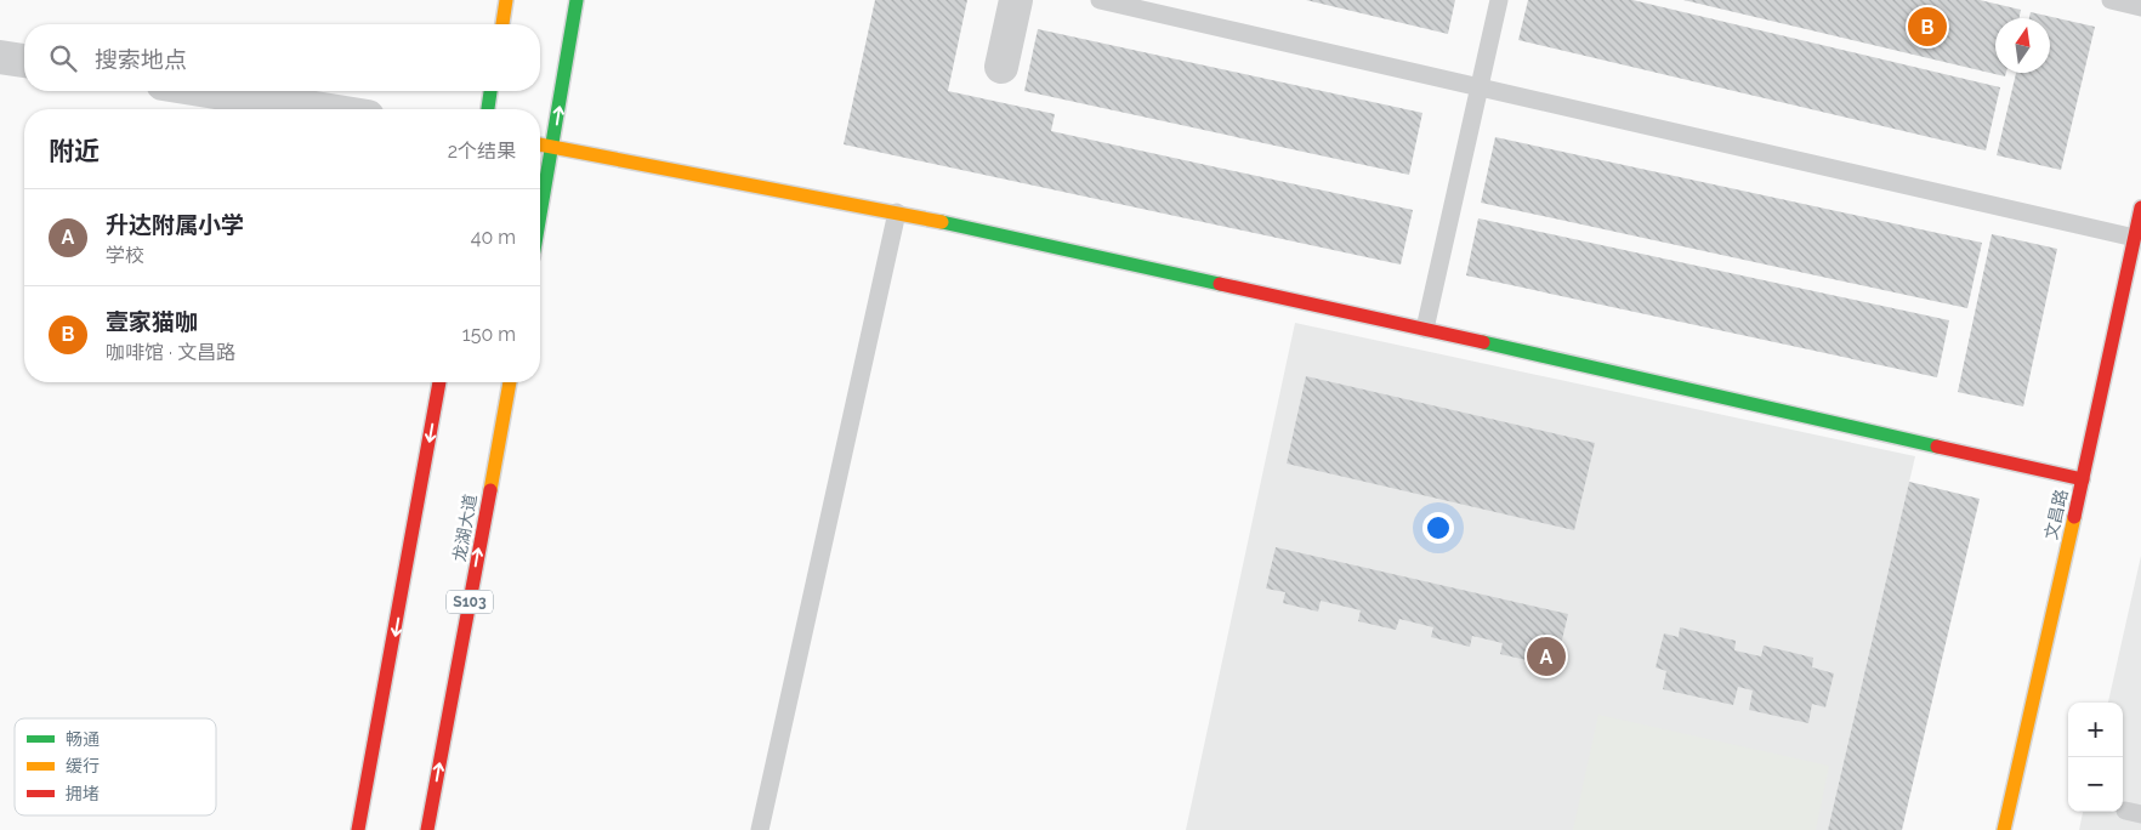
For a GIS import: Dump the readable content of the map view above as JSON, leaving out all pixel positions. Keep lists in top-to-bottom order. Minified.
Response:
{"streets":{"main road":["文昌路","龙湖大道","S103"]},"legend":["畅通","缓行","拥堵"],"north":"top","page":{"pins":["B","A"],"search":"搜索地点","heading":["附近","2个结果"],"list":[{"mark":"A","name":"升达附属小学","note":"学校","value":"40 m"},{"mark":"B","name":"壹家猫咖","note":"咖啡馆 · 文昌路","value":"150 m"}],"map_buttons":["+","−"]}}
